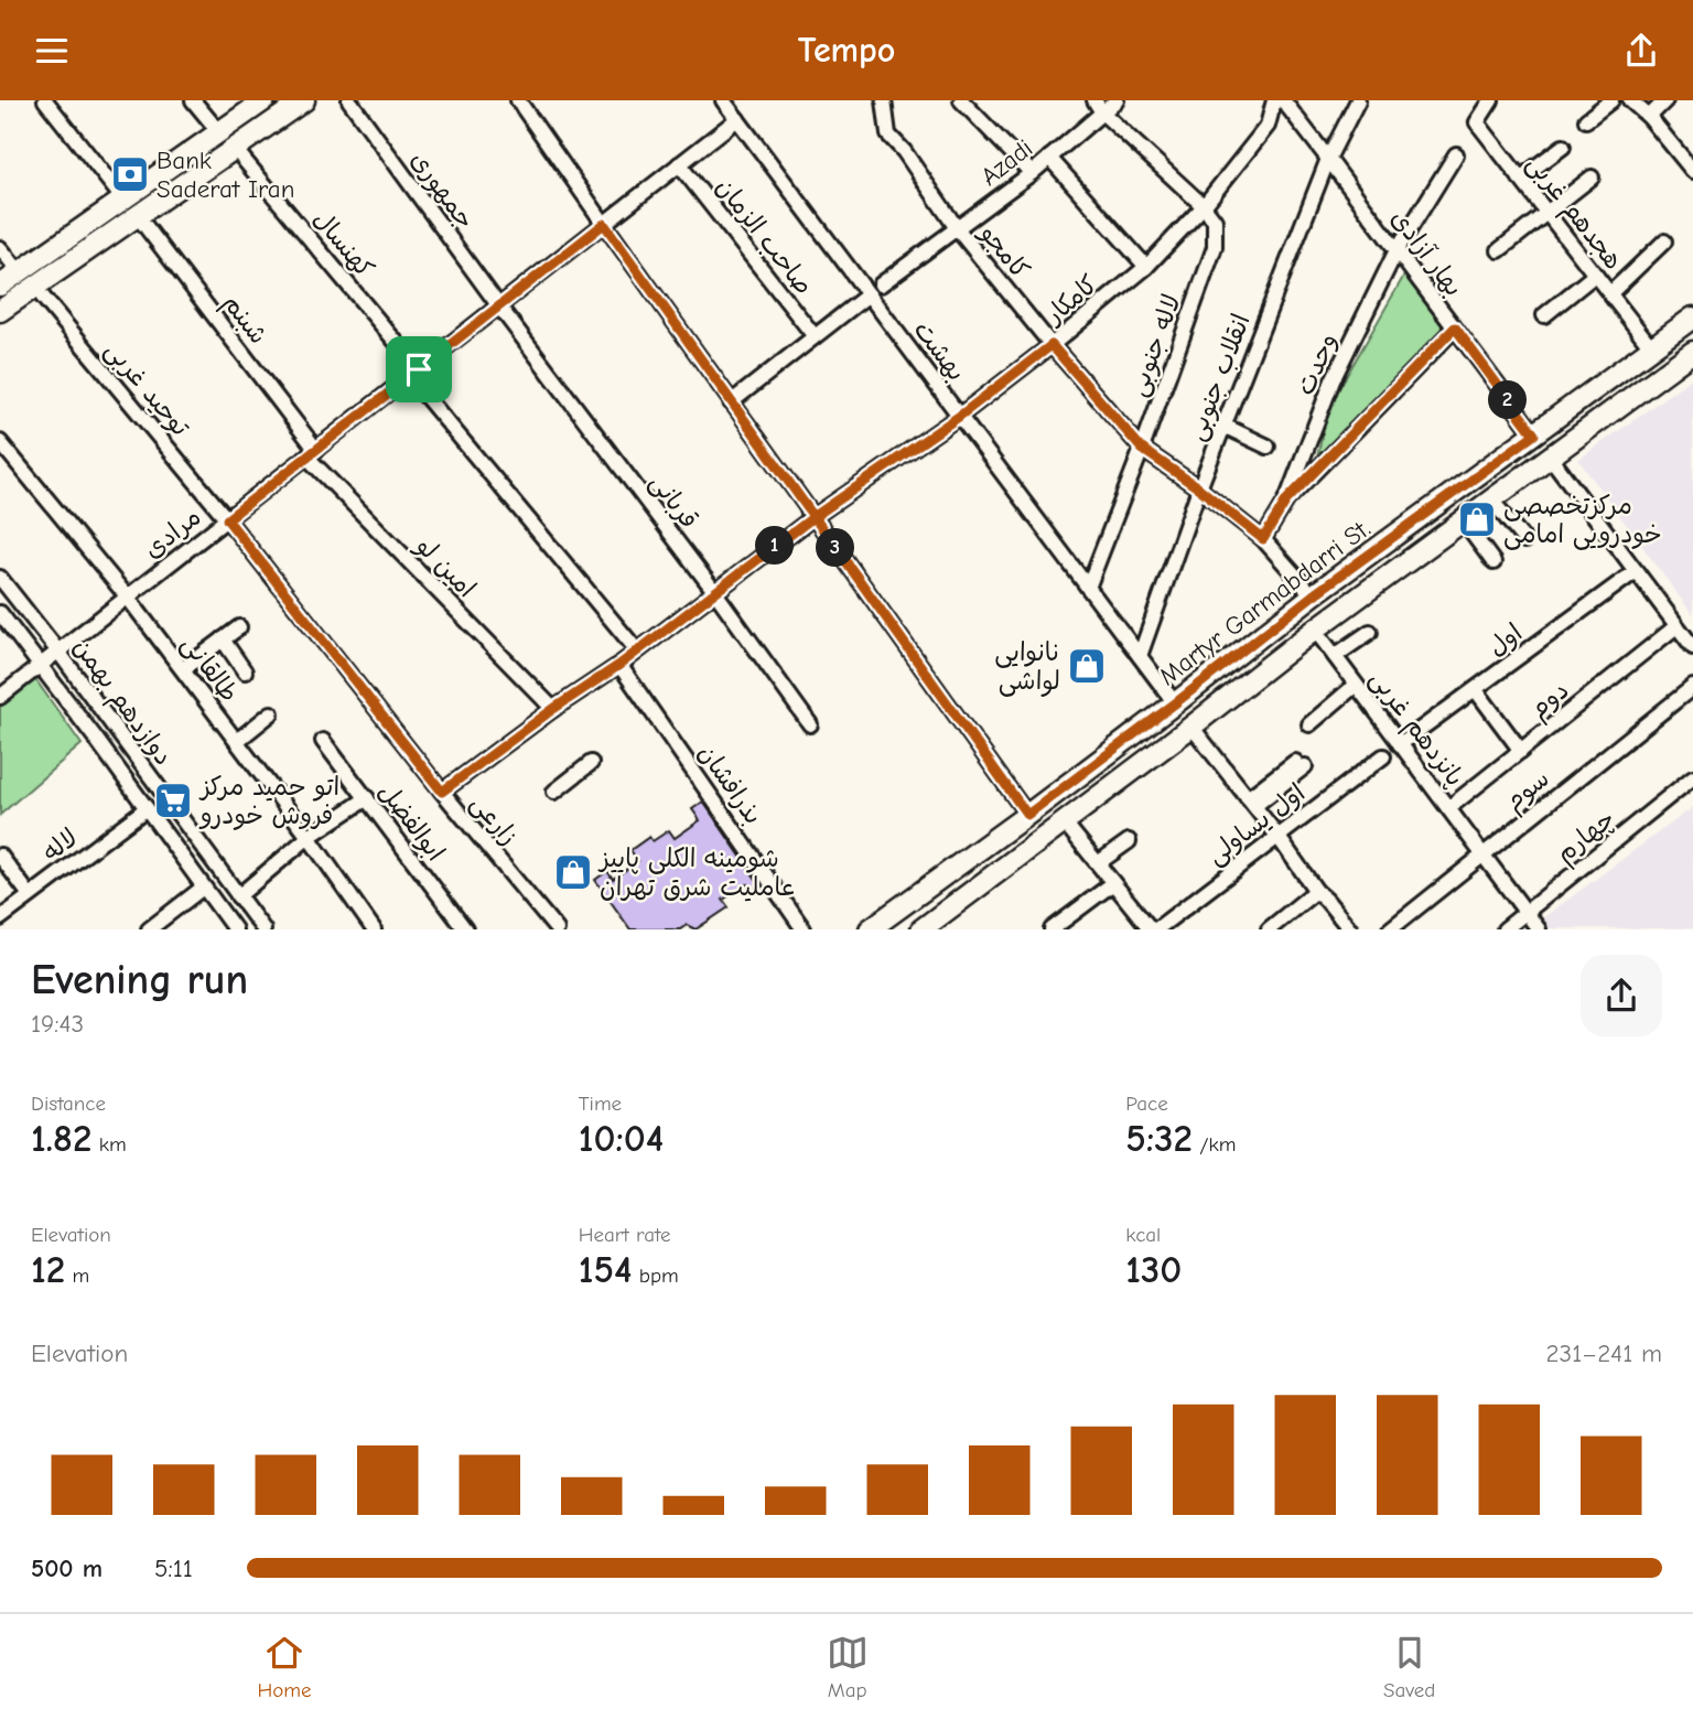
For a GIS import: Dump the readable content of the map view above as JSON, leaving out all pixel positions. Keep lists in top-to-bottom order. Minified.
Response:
{"streets":{"main road":["Martyr Garmabdarri St."],"street":["Azadi","جمهوری","هجدهم غربی","صاحب الزمان","کهنسال","کامجو","بهار آزادی","کامکار","شبنم","لاله جنوبی","بهشت","وحدت","انقلاب جنوبی","توحید غربی","قربانی","مرادی","امین لو","اول","طالقانی","دوم","دوازدهم بهمن","پانزدهم غربی","بذرافشان","سوم","زارعی","ابوالفضل","اول یساولی","چهارم","لاله"]},"crossings":[["Azadi","کامجو"],["جمهوری","قربانی"],["جمهوری","مرادی"],["هجدهم غربی","Martyr Garmabdarri St."],["صاحب الزمان","مرادی"],["کهنسال","مرادی"],["کامجو","کامکار"],["کامجو","لاله جنوبی"],["کامجو","وحدت"],["کامجو","انقلاب جنوبی"],["کامجو","Martyr Garmabdarri St."],["بهار آزادی","وحدت"],["بهار آزادی","انقلاب جنوبی"],["بهار آزادی","Martyr Garmabdarri St."],["کامکار","لاله جنوبی"],["کامکار","بهشت"],["کامکار","قربانی"],["کامکار","امین لو"],["کامکار","بذرافشان"],["کامکار","زارعی"],["شبنم","مرادی"],["شبنم","امین لو"],["لاله جنوبی","بهشت"],["بهشت","انقلاب جنوبی"],["بهشت","مرادی"],["بهشت","Martyr Garmabdarri St."],["توحید غربی","مرادی"],["توحید غربی","زارعی"],["قربانی","مرادی"],["مرادی","امین لو"],["مرادی","طالقانی"],["مرادی","دوازدهم بهمن"],["مرادی","زارعی"],["Martyr Garmabdarri St.","پانزدهم غربی"],["اول","پانزدهم غربی"],["دوم","پانزدهم غربی"],["دوازدهم بهمن","لاله"],["پانزدهم غربی","سوم"],["پانزدهم غربی","چهارم"]],"places":{"bank":["Bank Saderat Iran"],"shop":["مرکزتخصصی خودرویی امامی","نانوایی لواشی","شومینه الکلی پاییز عاملیت شرق تهران"],"supermarket":["اتو حمید مرکز فروش خودرو"]},"page":{"header":"Tempo","pins":["2","1","3"],"heading":["Evening run","19:43"],"stats":[["Distance","1.82 km"],["Time","10:04"],["Pace","5:32 /km"],["Elevation","12 m"],["Heart rate","154 bpm"],["kcal","130"]],"chart":["Elevation","231–241 m"],"list":[{"name":"500 m","note":"5:11"}],"tabs":["Home","Map","Saved"]}}
